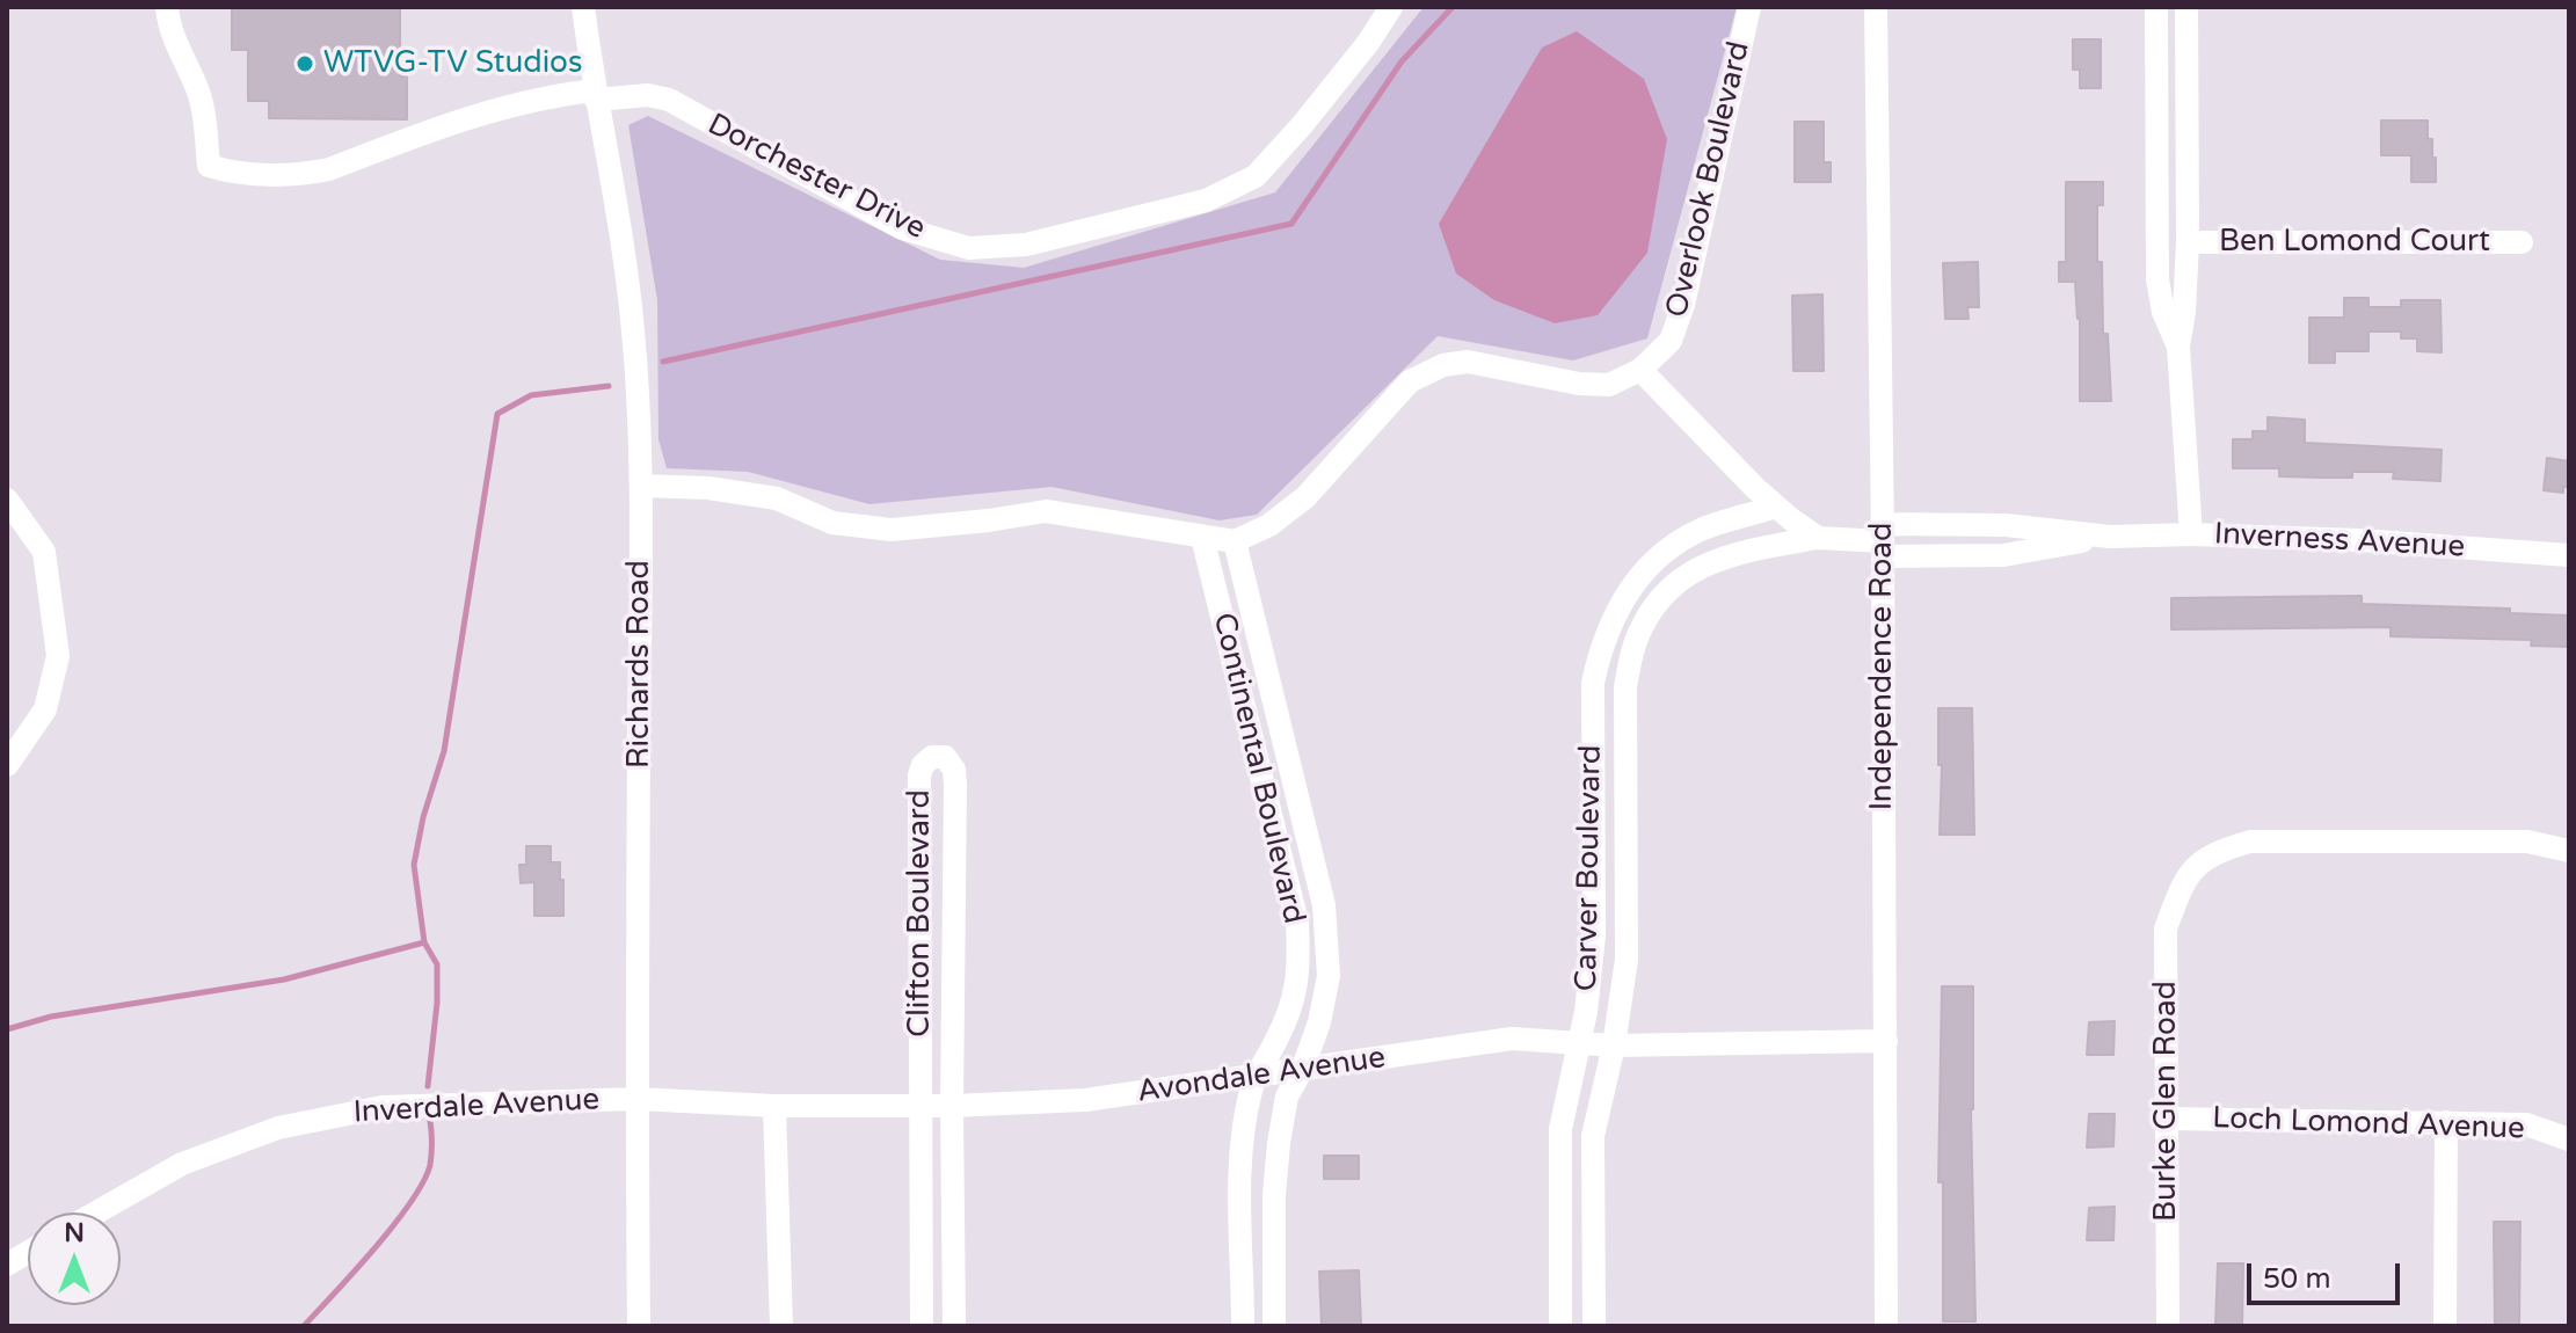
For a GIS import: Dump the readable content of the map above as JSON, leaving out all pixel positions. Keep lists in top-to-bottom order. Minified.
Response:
{"streets":{"street":["Dorchester Drive","Overlook Boulevard","Ben Lomond Court","Inverness Avenue","Richards Road","Independence Road","Continental Boulevard","Carver Boulevard","Clifton Boulevard","Avondale Avenue","Burke Glen Road","Inverdale Avenue","Loch Lomond Avenue"]},"crossings":[["Dorchester Drive","Richards Road"],["Overlook Boulevard","Continental Boulevard"],["Inverness Avenue","Independence Road"],["Inverness Avenue","Carver Boulevard"],["Richards Road","Avondale Avenue"],["Richards Road","Inverdale Avenue"],["Independence Road","Avondale Avenue"],["Continental Boulevard","Avondale Avenue"],["Carver Boulevard","Avondale Avenue"],["Clifton Boulevard","Avondale Avenue"],["Avondale Avenue","Inverdale Avenue"],["Burke Glen Road","Loch Lomond Avenue"]],"places":["WTVG-TV Studios"],"scale_bar":"50 m","north":"top"}
